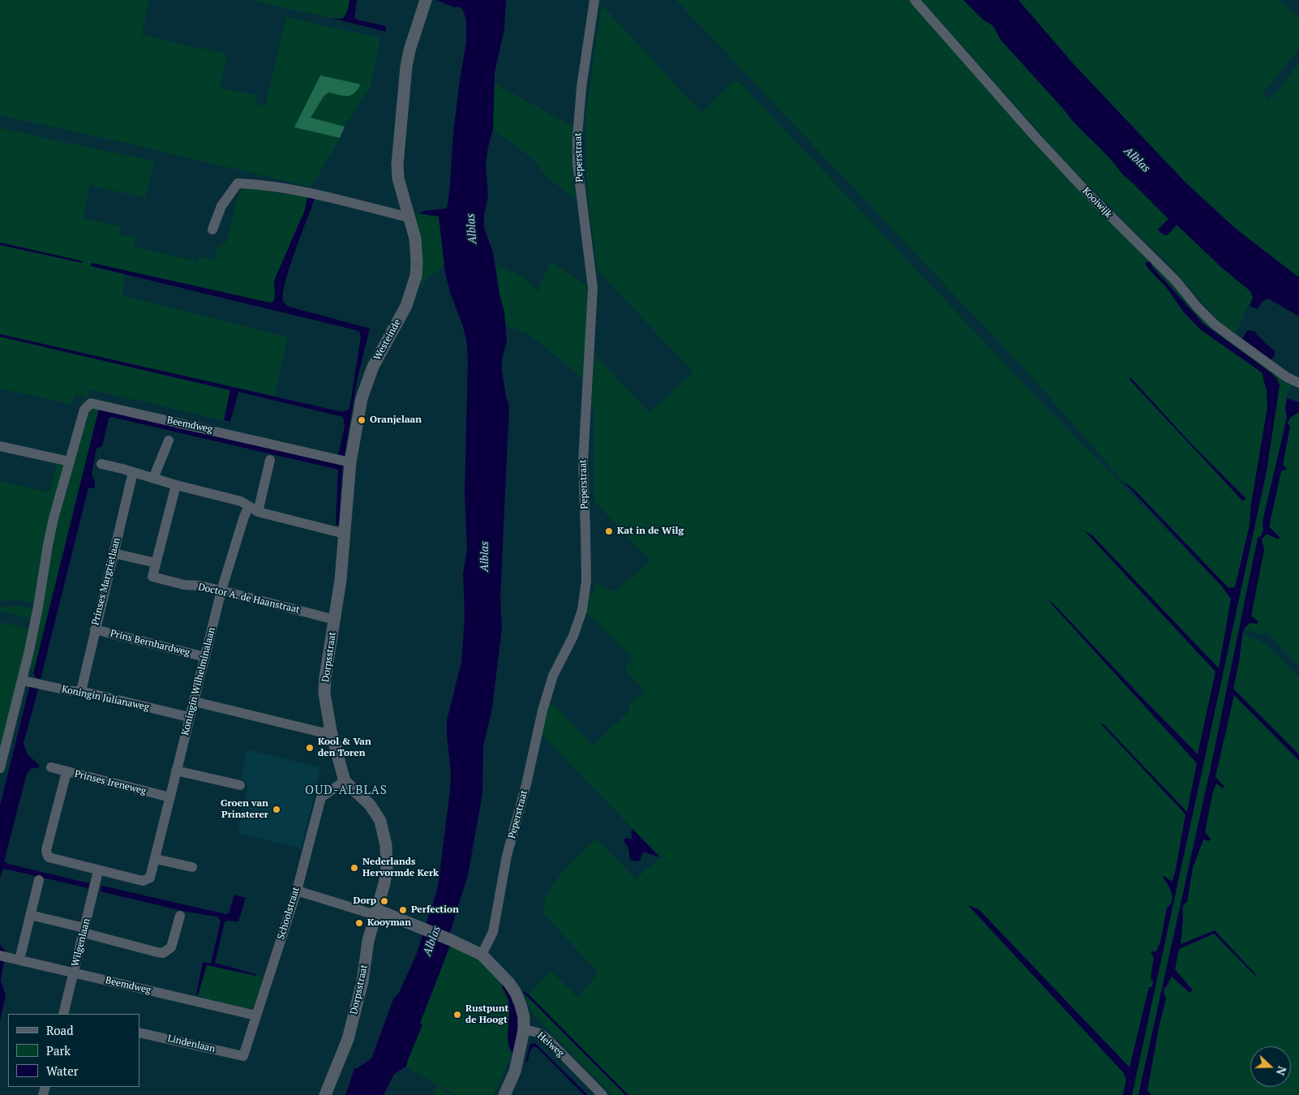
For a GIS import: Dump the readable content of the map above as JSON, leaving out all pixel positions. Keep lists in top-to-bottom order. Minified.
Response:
{"streets":{"street":["Peperstraat","Kooiwijk","Westeinde","Beemdweg","Prinses Margrietlaan","Doctor A. de Haanstraat","Prins Bernhardweg","Dorpsstraat","Koningin Wilhelminalaan","Koningin Julianaweg","Prinses Ireneweg","Schoolstraat","Wilgenlaan","Lindenlaan","Heiweg"]},"crossings":[["Peperstraat","Heiweg"],["Westeinde","Beemdweg"],["Westeinde","Dorpsstraat"],["Beemdweg","Dorpsstraat"],["Beemdweg","Koningin Julianaweg"],["Beemdweg","Schoolstraat"],["Beemdweg","Wilgenlaan"],["Prinses Margrietlaan","Prins Bernhardweg"],["Prinses Margrietlaan","Koningin Julianaweg"],["Doctor A. de Haanstraat","Dorpsstraat"],["Doctor A. de Haanstraat","Koningin Wilhelminalaan"],["Prins Bernhardweg","Koningin Wilhelminalaan"],["Dorpsstraat","Schoolstraat"],["Koningin Wilhelminalaan","Koningin Julianaweg"],["Koningin Wilhelminalaan","Prinses Ireneweg"],["Koningin Wilhelminalaan","Wilgenlaan"],["Schoolstraat","Lindenlaan"]],"districts":["OUD-ALBLAS"],"water":["Alblas"],"places":["Oranjelaan","Kat in de Wilg","Kool & Van den Toren","Groen van Prinsterer","Nederlands Hervormde Kerk","Dorp","Perfection","Kooyman","Rustpunt de Hoogt"],"legend":["Road","Park","Water"],"north":"right"}
